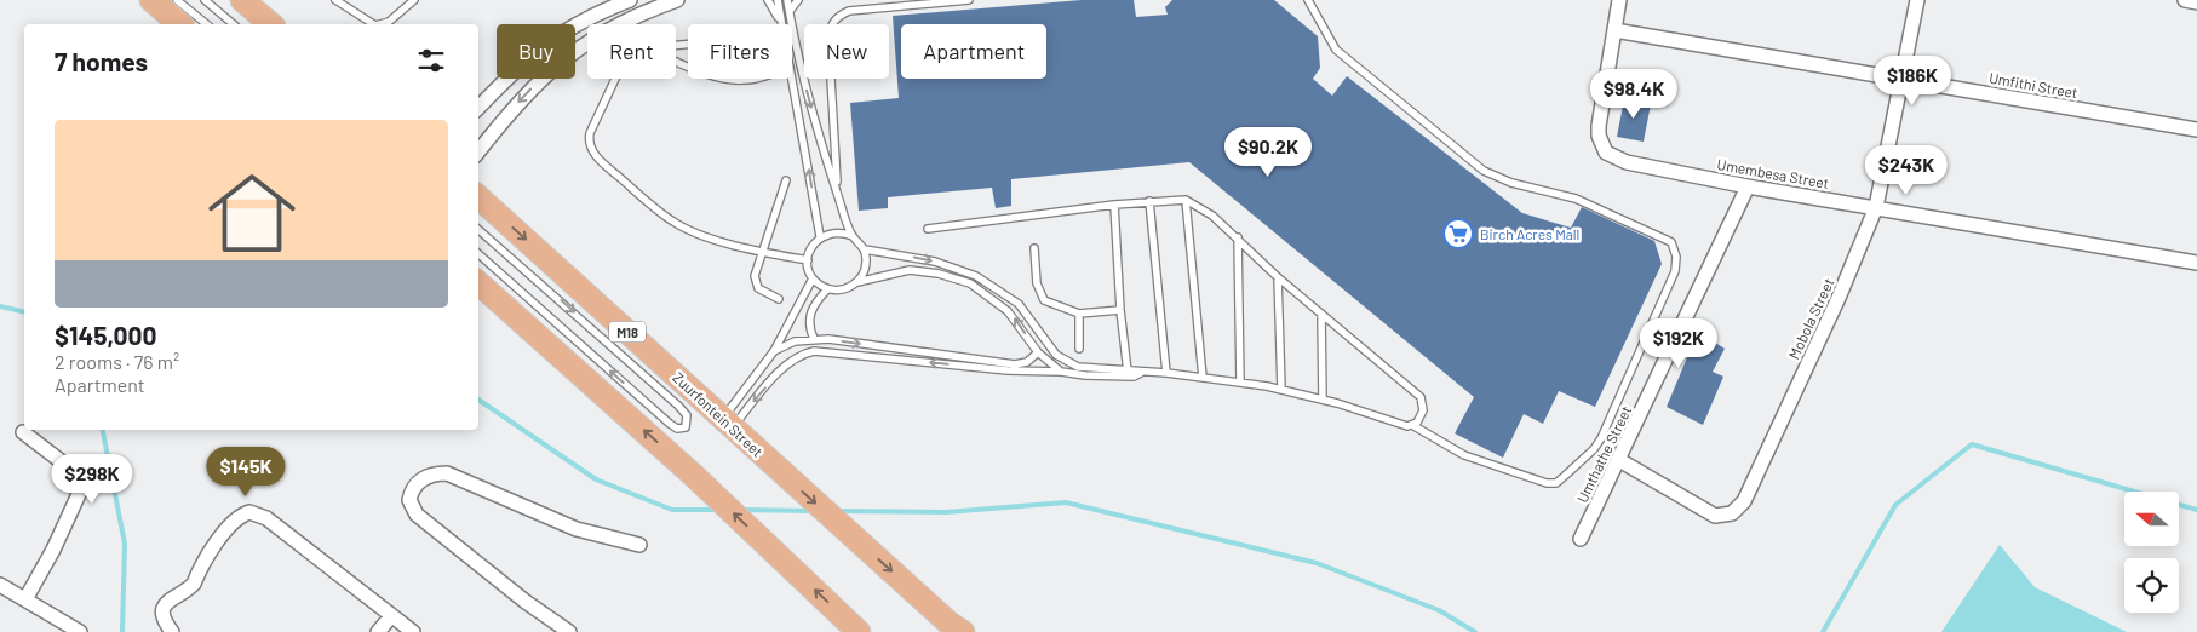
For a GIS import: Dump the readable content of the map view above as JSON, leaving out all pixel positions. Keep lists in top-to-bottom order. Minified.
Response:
{"streets":{"main road":["M18","Zuurfontein Street"],"street":["Umfithi Street","Umembesa Street","Mobola Street","Umthathe Street"]},"crossings":[["Umfithi Street","Umembesa Street"],["Umfithi Street","Mobola Street"],["Umembesa Street","Mobola Street"],["Umembesa Street","Umthathe Street"],["Mobola Street","Umthathe Street"]],"places":{"supermarket":["Birch Acres Mall"]},"north":"left","page":{"chip":["Buy","Rent","Filters","New","Apartment"],"heading":"7 homes","price":["$186K","$98.4K","$90.2K","$243K","$192K","$145K","$298K"],"list":[{"name":"$145,000","note":"2 rooms · 76 m² · Apartment"}]}}
